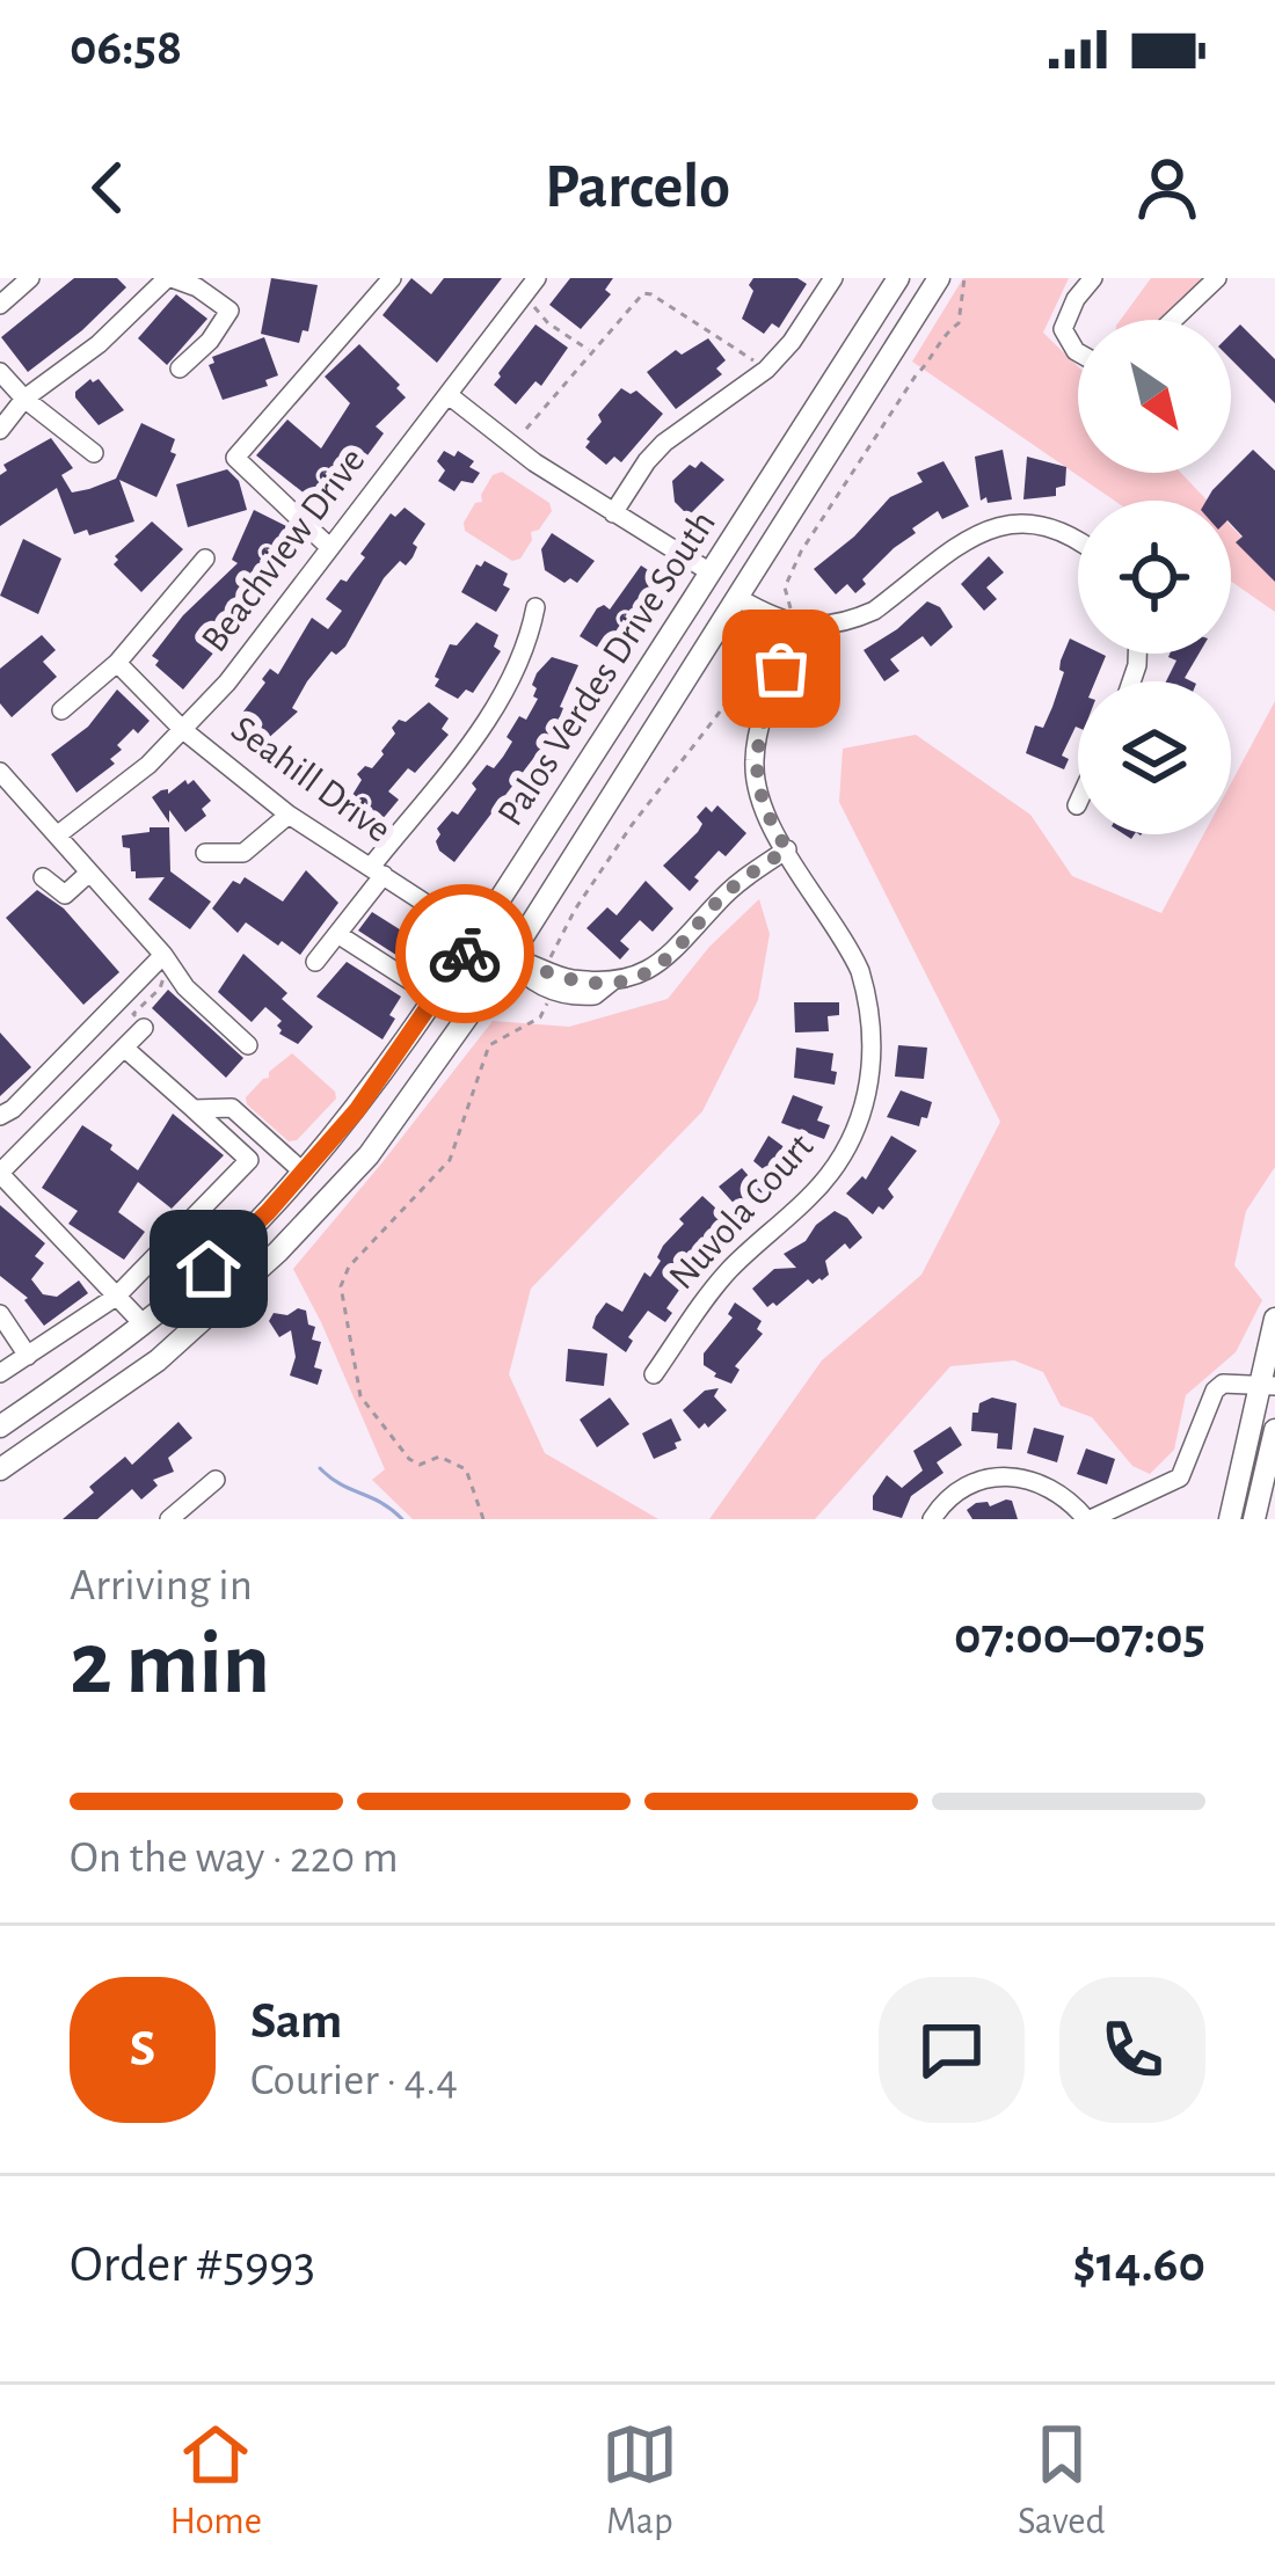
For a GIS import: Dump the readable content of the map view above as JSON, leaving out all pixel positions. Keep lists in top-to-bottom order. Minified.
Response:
{"streets":{"main road":["Palos Verdes Drive South"],"street":["Beachview Drive","Seahill Drive","Nuvola Court"]},"crossings":[["Beachview Drive","Seahill Drive"],["Palos Verdes Drive South","Seahill Drive"]],"north":"bottom right","page":{"status":"06:58","header":"Parcelo","heading":["2 min","Arriving in","07:00–07:05"],"panel":["Sam","Courier · 4.4","Order #5993","$14.60"],"bar":"On the way · 220 m","round":"S","tabs":["Home","Map","Saved"]}}
